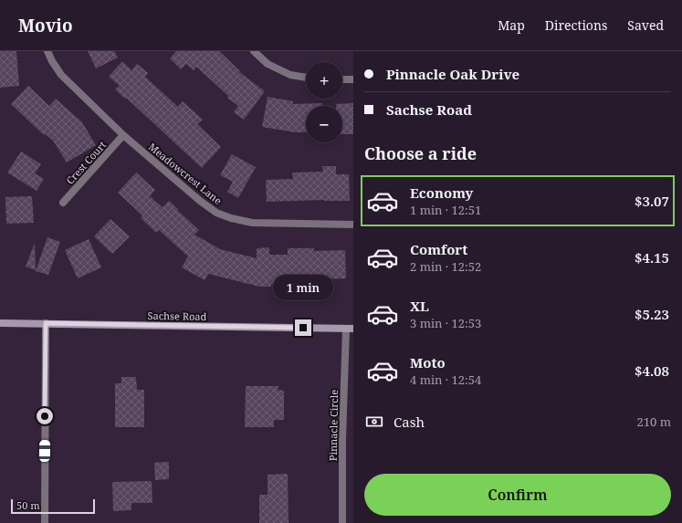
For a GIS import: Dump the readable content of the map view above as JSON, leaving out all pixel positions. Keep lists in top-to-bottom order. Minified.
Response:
{"streets":{"main road":["Sachse Road"],"street":["Crest Court","Meadowcrest Lane","Pinnacle Circle"]},"crossings":[["Crest Court","Meadowcrest Lane"],["Sachse Road","Pinnacle Circle"]],"scale_bar":"50 m","page":{"header":"Movio","nav":["Map","Directions","Saved"],"banner":["Pinnacle Oak Drive","Sachse Road"],"map_buttons":["+","−"],"heading":"Choose a ride","list":[{"name":"Economy","note":"1 min · 12:51","value":"$3.07"},{"name":"Comfort","note":"2 min · 12:52","value":"$4.15"},{"name":"XL","note":"3 min · 12:53","value":"$5.23"},{"name":"Moto","note":"4 min · 12:54","value":"$4.08"}],"bubble":"1 min","pay":["Cash","210 m"],"buttons":"Confirm","scale":"50 m"}}
